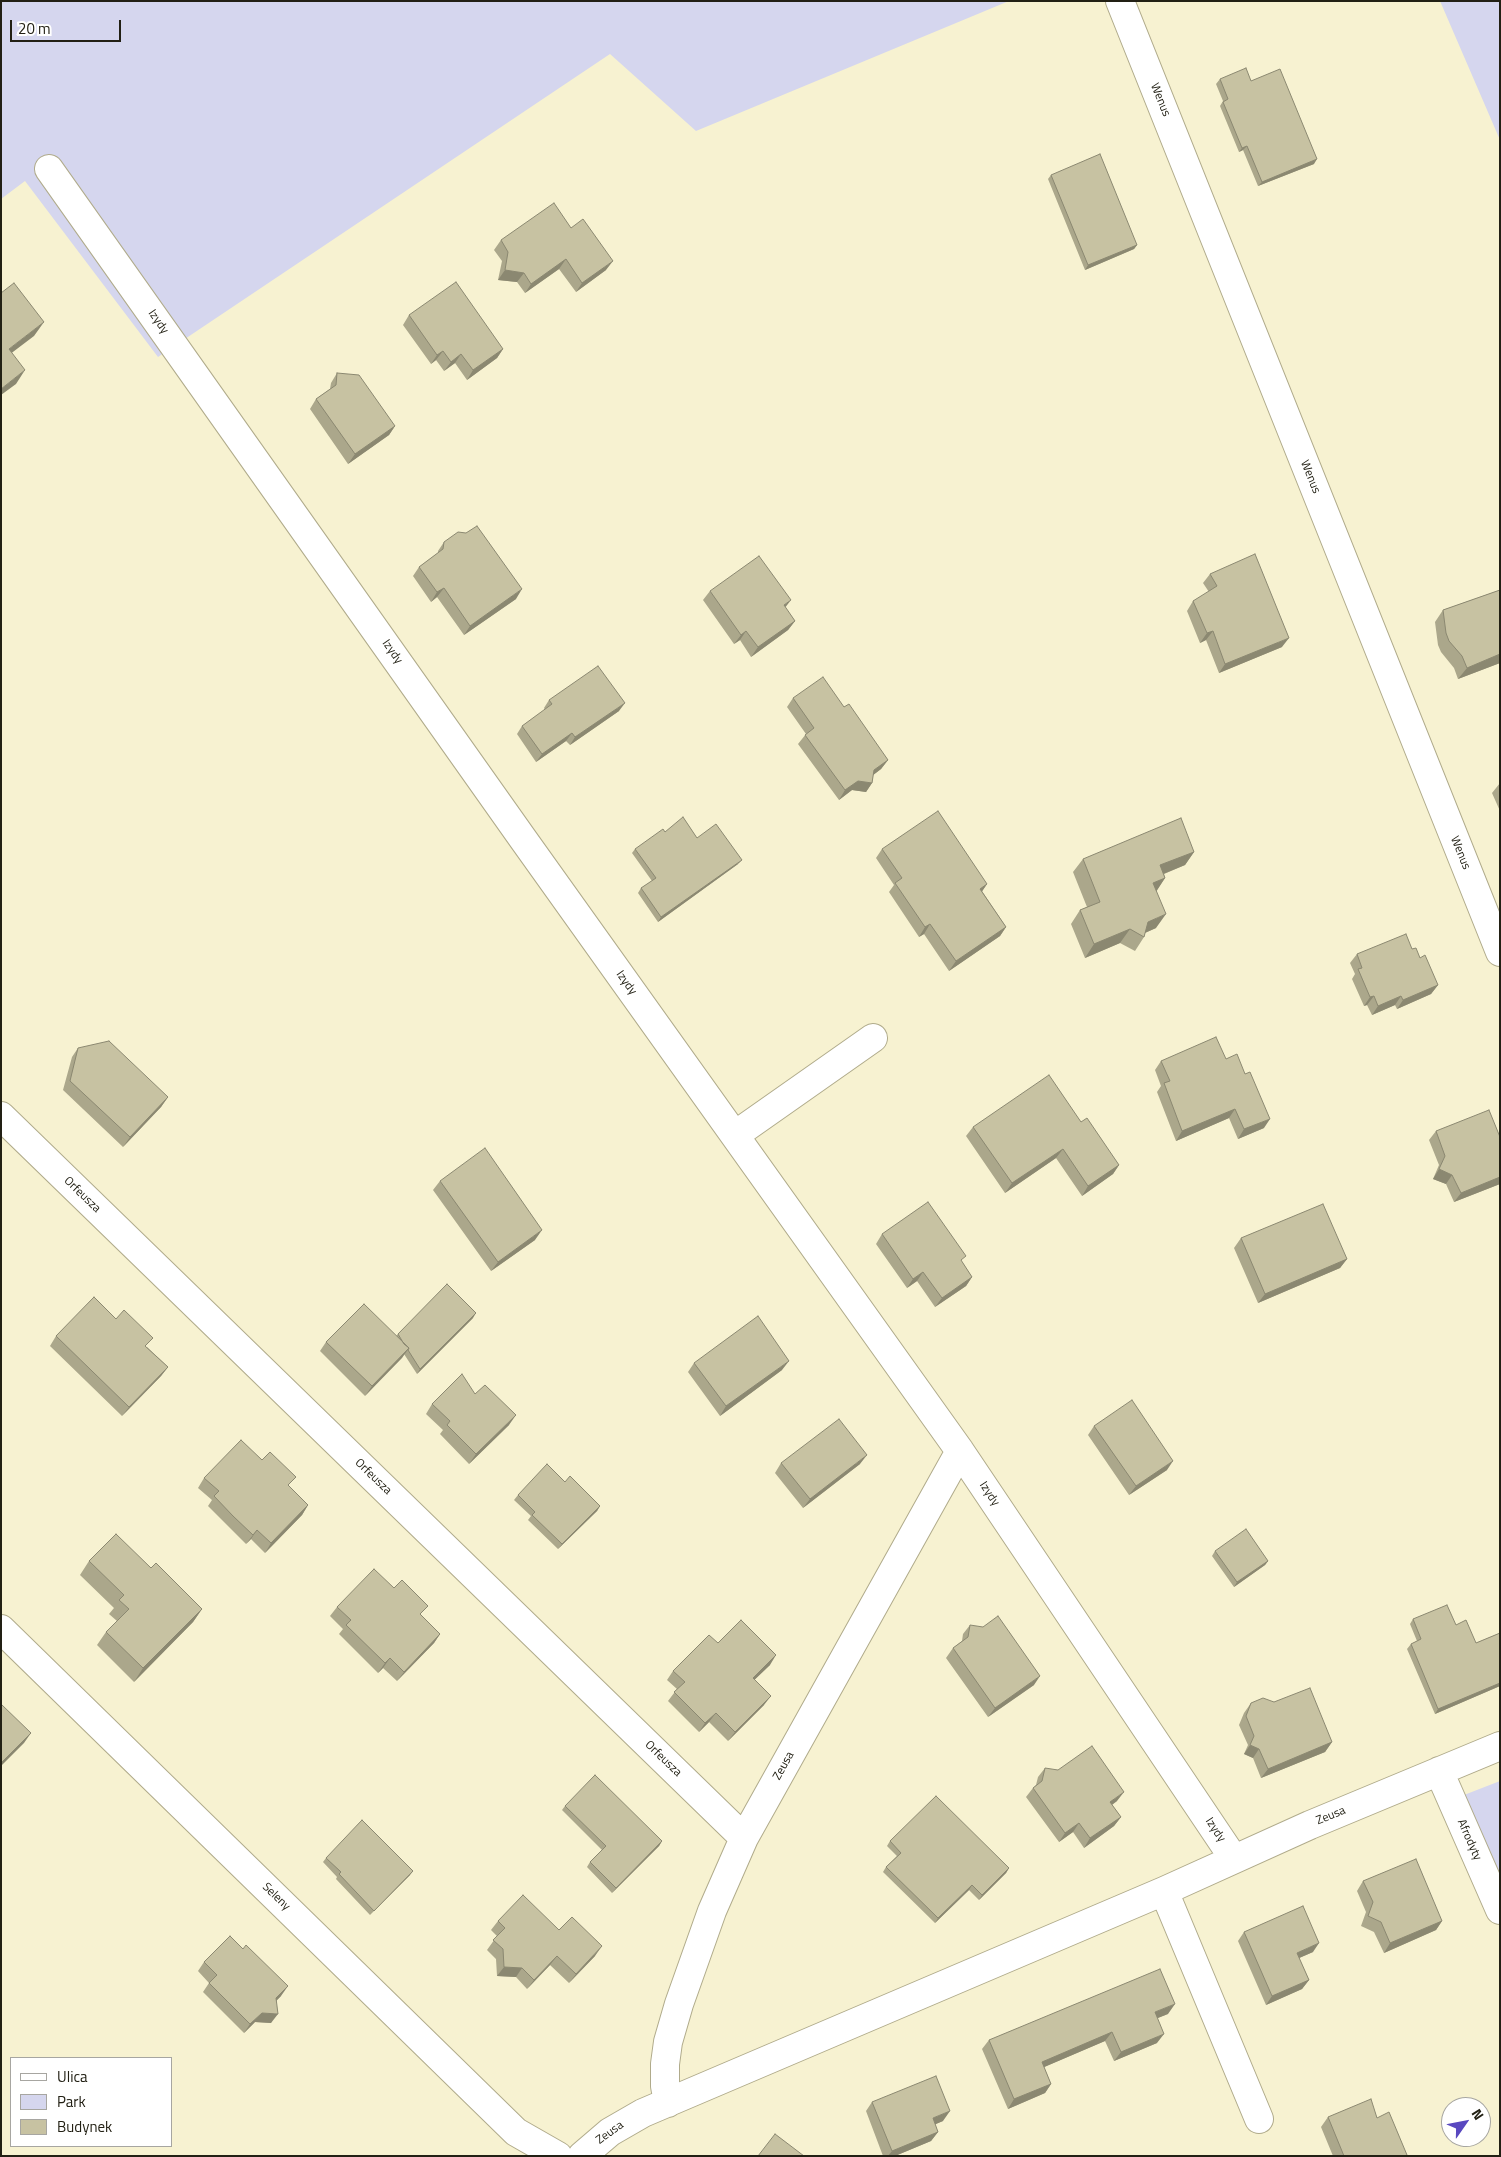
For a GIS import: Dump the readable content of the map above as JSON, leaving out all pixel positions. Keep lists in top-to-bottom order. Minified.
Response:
{"streets":{"street":["Wenus","Izydy","Orfeusza","Zeusa","Afrodyty","Seleny"]},"crossings":[["Izydy","Zeusa"],["Orfeusza","Zeusa"],["Zeusa","Afrodyty"]],"legend":["Ulica","Park","Budynek"],"scale_bar":"20 m","north":"top right"}
